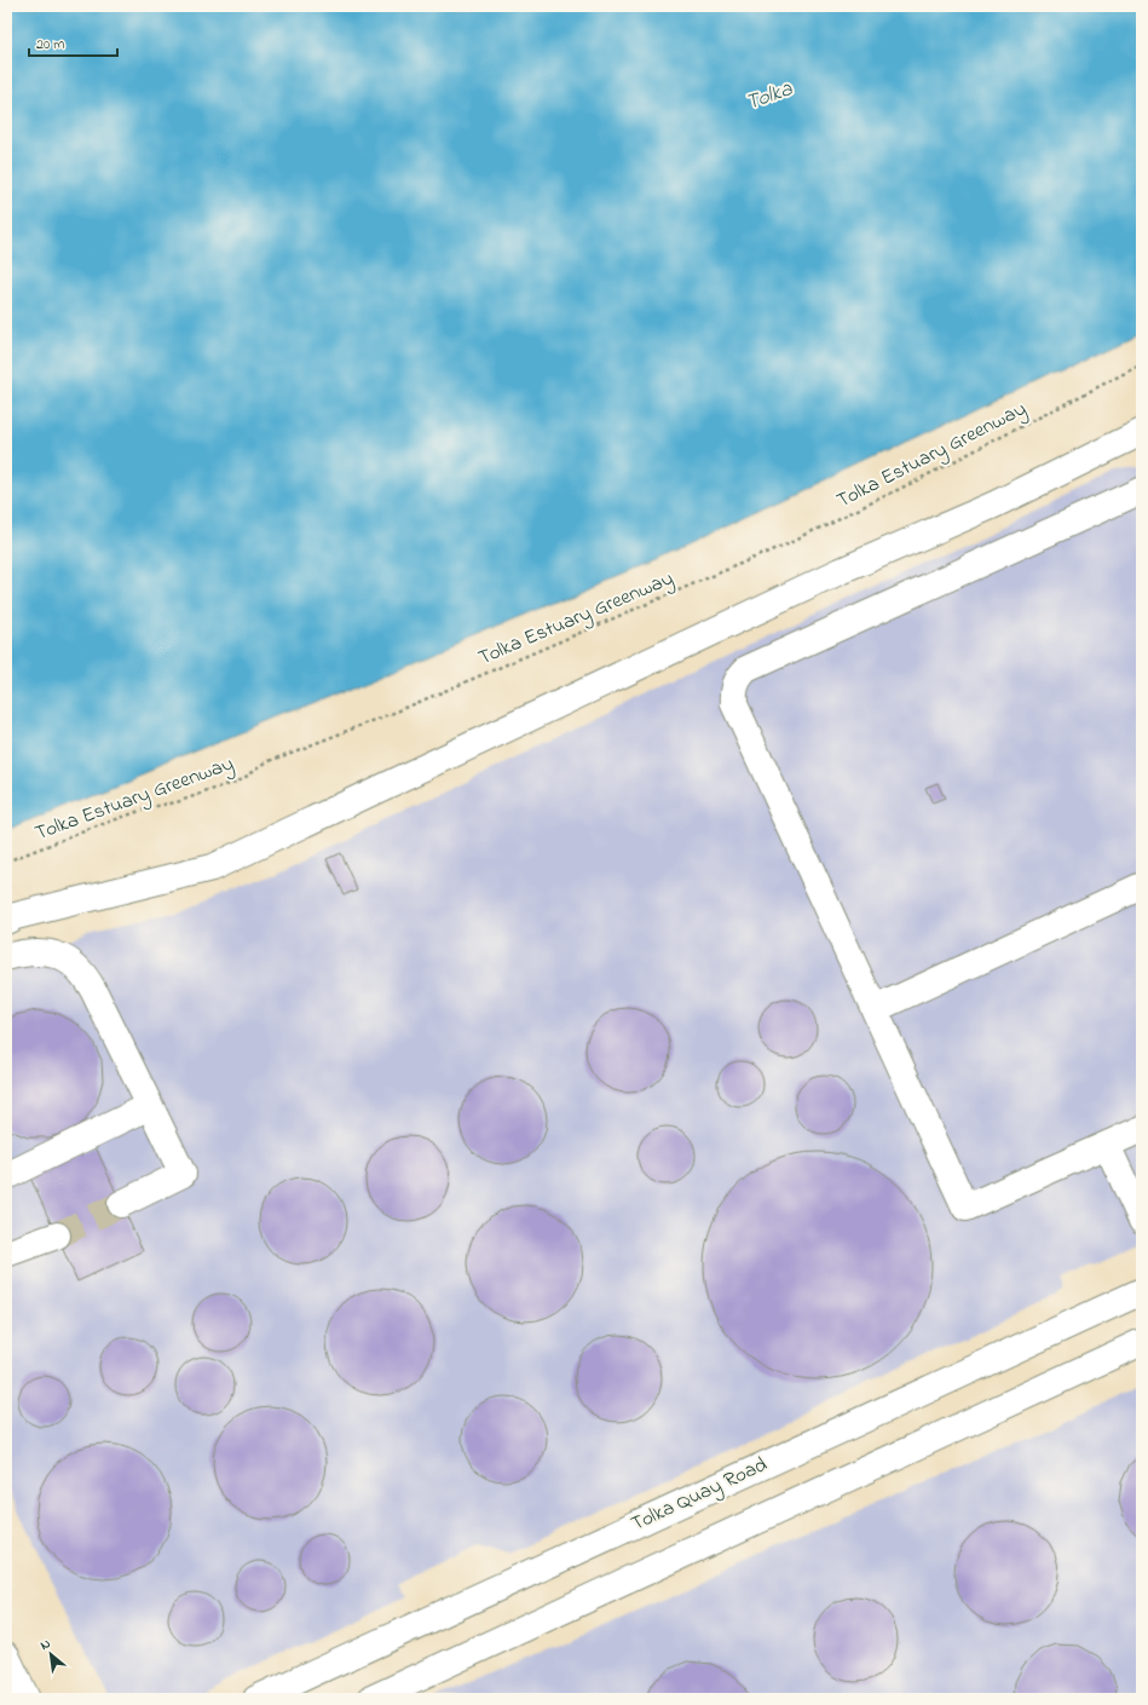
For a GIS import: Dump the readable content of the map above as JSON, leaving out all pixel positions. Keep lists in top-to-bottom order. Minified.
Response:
{"streets":{"street":["Tolka Quay Road"],"path":["Tolka Estuary Greenway"]},"water":["Tolka"],"scale_bar":"20 m","north":"top left"}
